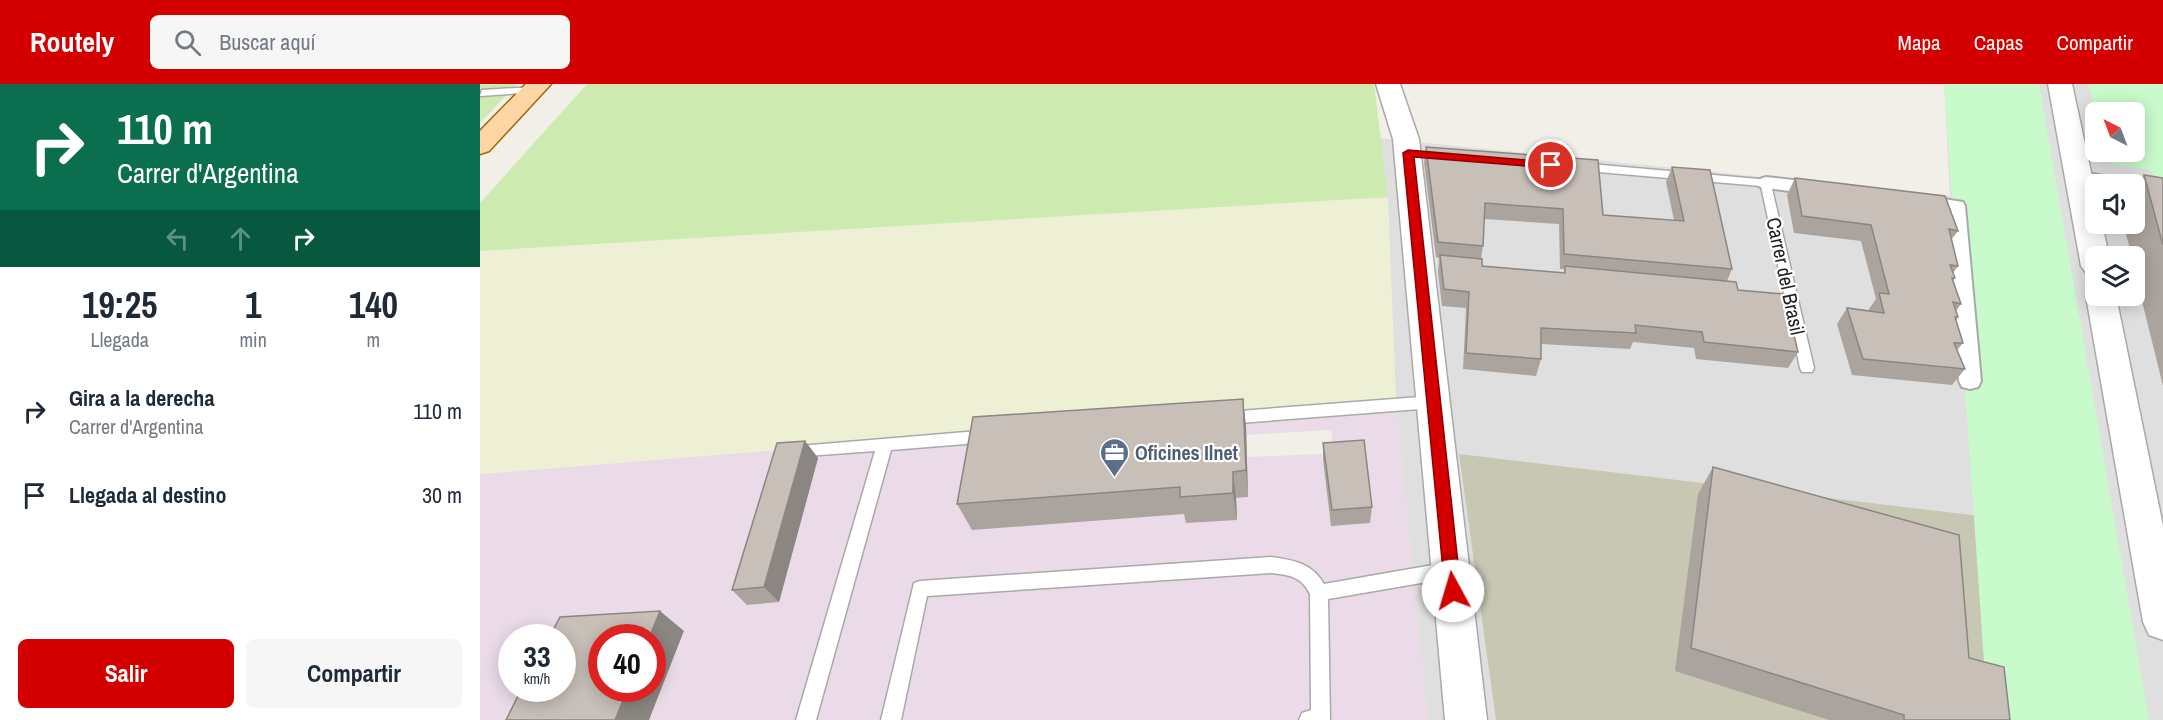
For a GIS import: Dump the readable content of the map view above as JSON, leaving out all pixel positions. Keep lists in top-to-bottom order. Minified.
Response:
{"streets":{"lane":["Carrer del Brasil"]},"places":{"office":["Oficines Ilnet"]},"north":"top left","page":{"header":"Routely","search":"Buscar aquí","nav":["Mapa","Capas","Compartir"],"turn":["110 m","Carrer d'Argentina"],"eta":["19:25","Llegada","1","min","140","m"],"list":[{"name":"Gira a la derecha","note":"Carrer d'Argentina","value":"110 m"},{"name":"Llegada al destino","value":"30 m"}],"speed":"33 km/h","limit":"40","buttons":["Salir","Compartir"]}}
